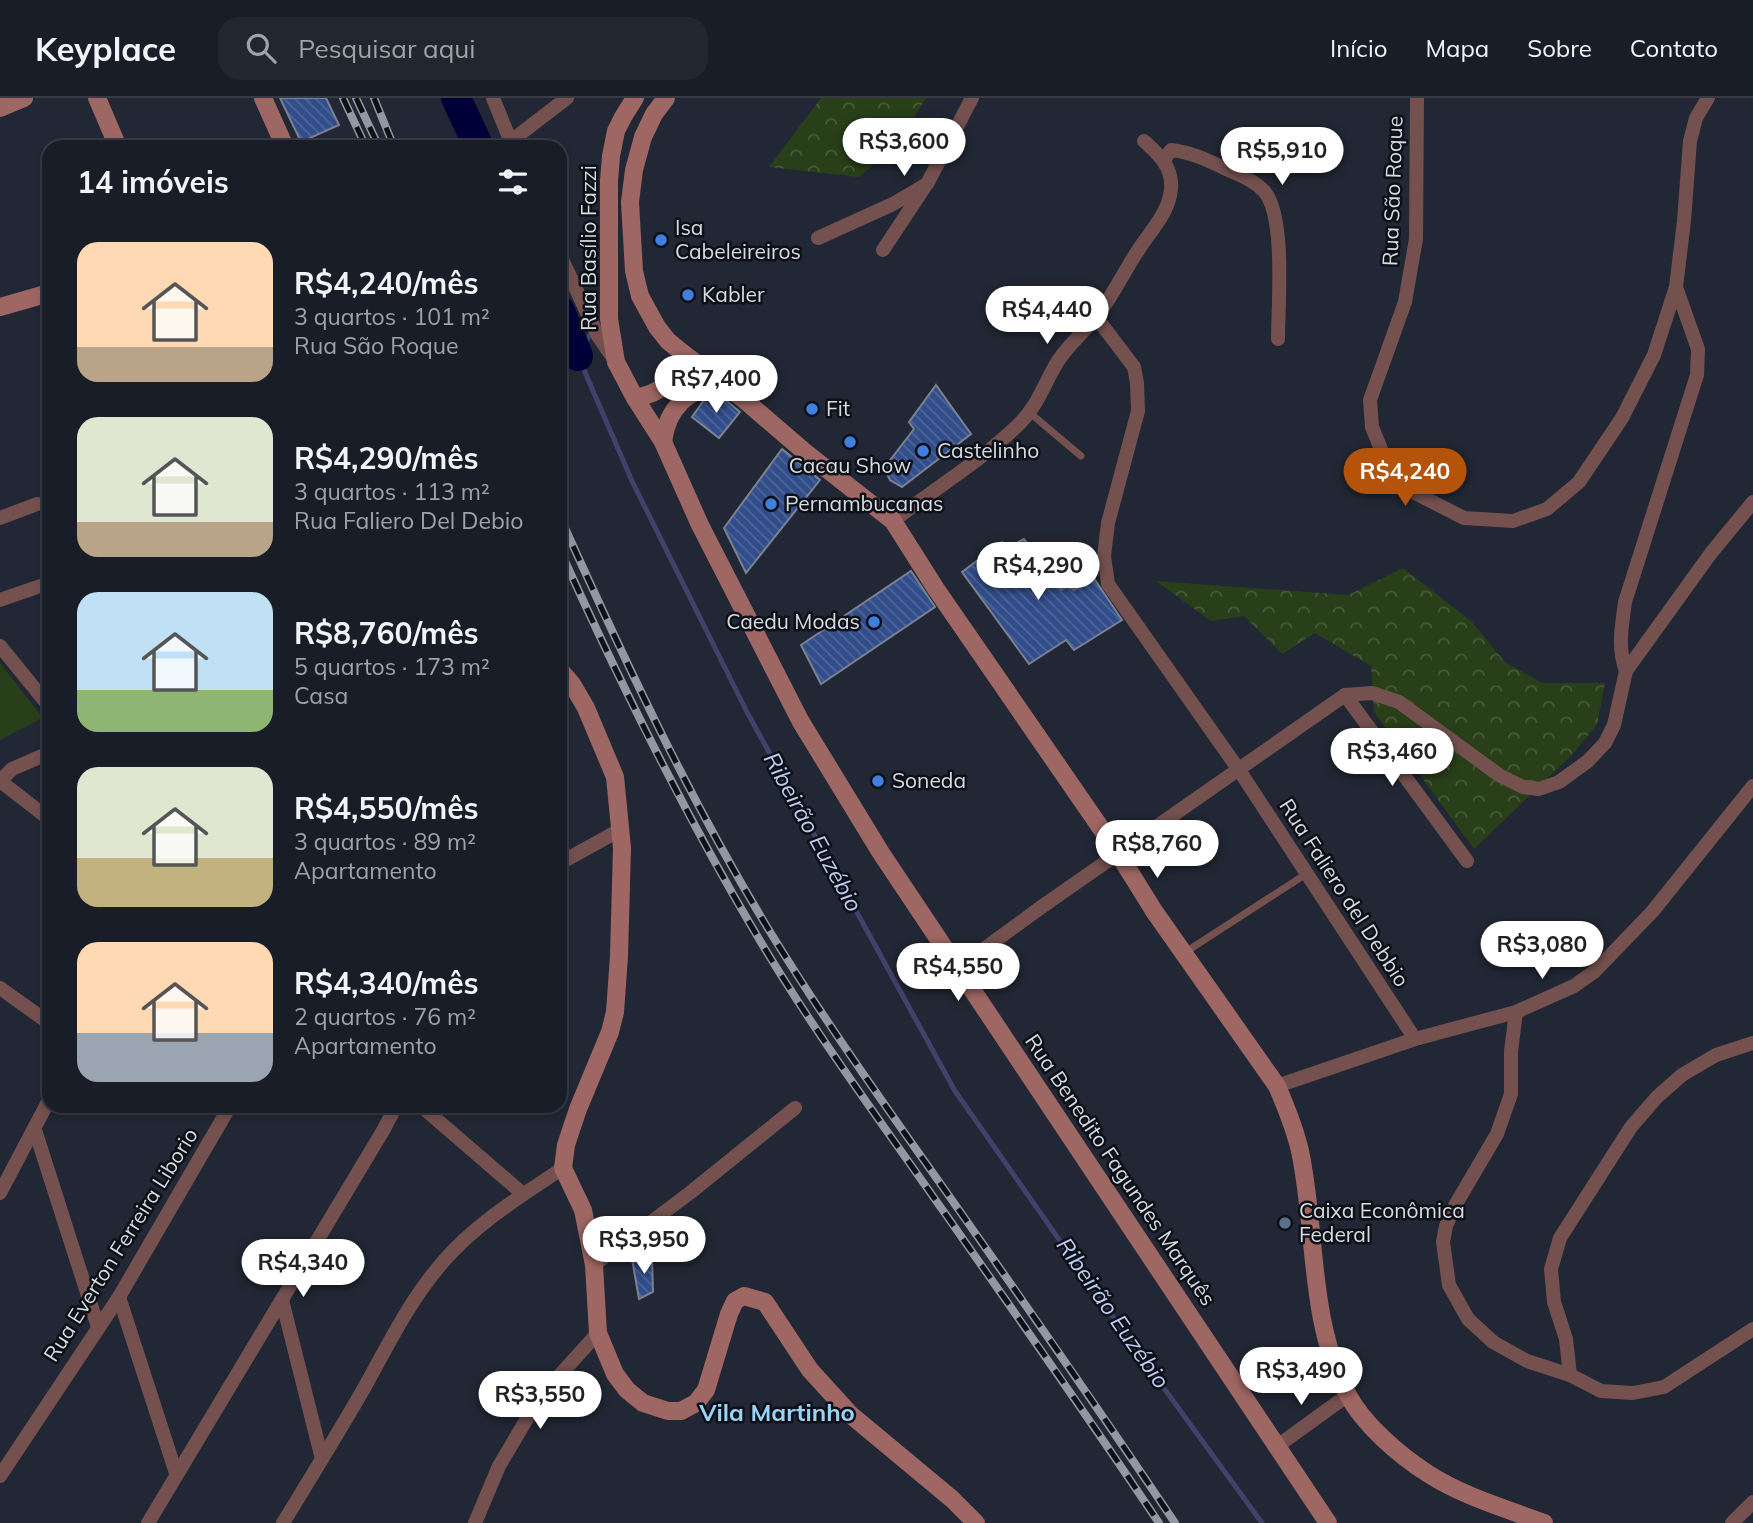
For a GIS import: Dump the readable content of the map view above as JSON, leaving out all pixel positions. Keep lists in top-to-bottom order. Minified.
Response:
{"streets":{"main road":["Rua Basílio Fazzi","Rua Benedito Fagundes Marquês"],"street":["Rua São Roque","Rua Faliero del Debbio","Rua Everton Ferreira Liborio"]},"crossings":[["Rua Basílio Fazzi","Rua Benedito Fagundes Marquês"]],"districts":["Vila Martinho"],"water":["Ribeirão Euzébio"],"places":["Isa Cabeleireiros","Kabler","Fit","Cacau Show","Castelinho","Pernambucanas","Caedu Modas","Soneda","Caixa Econômica Federal"],"page":{"header":"Keyplace","search":"Pesquisar aqui","nav":["Início","Mapa","Sobre","Contato"],"price":["R$3,600","R$5,910","R$4,440","R$7,400","R$4,240","R$4,290","R$3,460","R$8,760","R$3,080","R$4,550","R$3,950","R$4,340","R$3,490","R$3,550"],"heading":"14 imóveis","list":[{"name":"R$4,240/mês","note":"3 quartos · 101 m² · Rua São Roque"},{"name":"R$4,290/mês","note":"3 quartos · 113 m² · Rua Faliero Del Debio"},{"name":"R$8,760/mês","note":"5 quartos · 173 m² · Casa"},{"name":"R$4,550/mês","note":"3 quartos · 89 m² · Apartamento"},{"name":"R$4,340/mês","note":"2 quartos · 76 m² · Apartamento"}]}}
